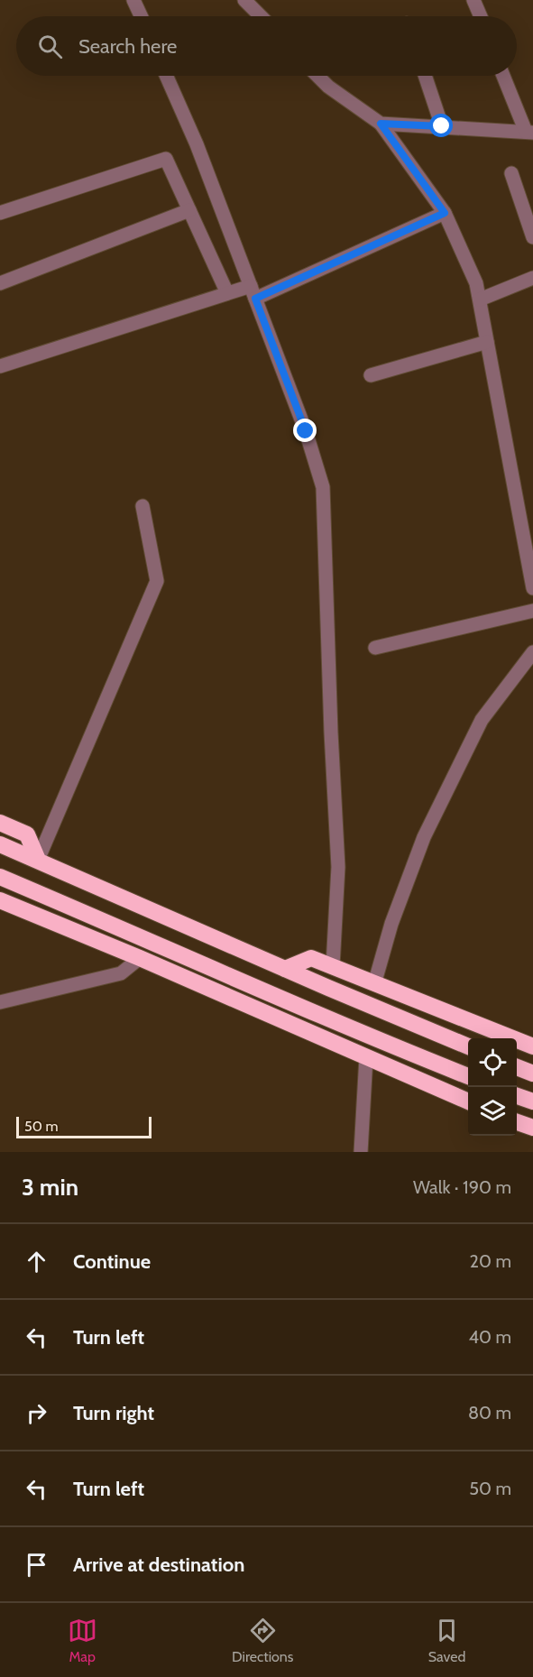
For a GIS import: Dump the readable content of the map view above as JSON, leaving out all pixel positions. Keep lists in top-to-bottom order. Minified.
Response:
{"scale_bar":"50 m","page":{"search":"Search here","scale":"50 m","heading":["3 min","Walk · 190 m"],"list":[["Continue","20 m"],["Turn left","40 m"],["Turn right","80 m"],["Turn left","50 m"],"Arrive at destination"],"nav":["Map","Directions","Saved"]}}
